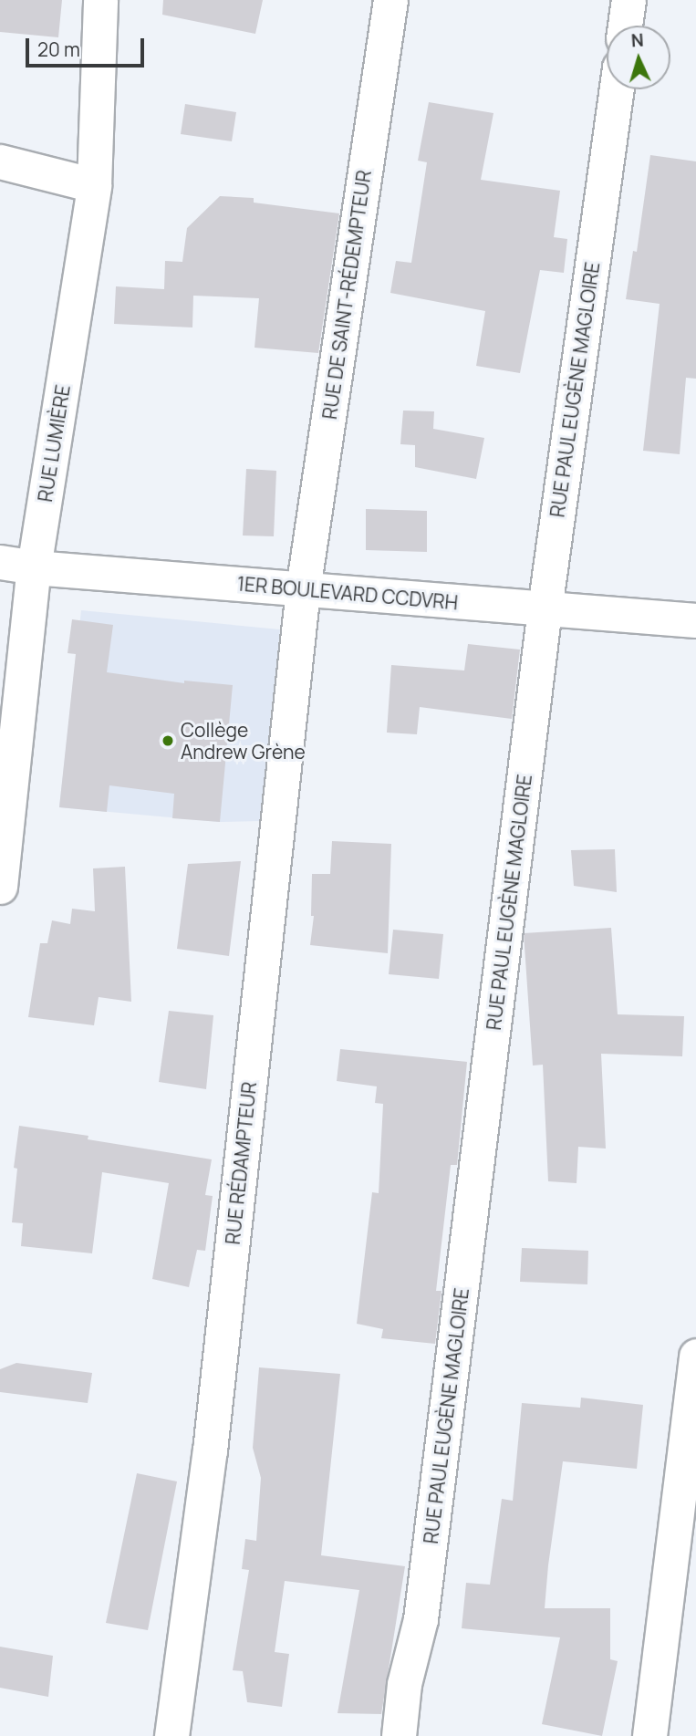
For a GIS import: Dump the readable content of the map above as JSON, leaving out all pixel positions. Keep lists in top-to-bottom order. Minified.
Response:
{"streets":{"street":["RUE DE SAINT-RÉDEMPTEUR","RUE PAUL EUGÈNE MAGLOIRE","RUE LUMIÈRE","1ER BOULEVARD CCDVRH","RUE RÉDAMPTEUR"]},"crossings":[["RUE DE SAINT-RÉDEMPTEUR","1ER BOULEVARD CCDVRH"],["RUE DE SAINT-RÉDEMPTEUR","RUE RÉDAMPTEUR"],["RUE PAUL EUGÈNE MAGLOIRE","1ER BOULEVARD CCDVRH"],["RUE LUMIÈRE","1ER BOULEVARD CCDVRH"],["1ER BOULEVARD CCDVRH","RUE RÉDAMPTEUR"]],"places":["Collège Andrew Grène"],"scale_bar":"20 m","north":"top"}
